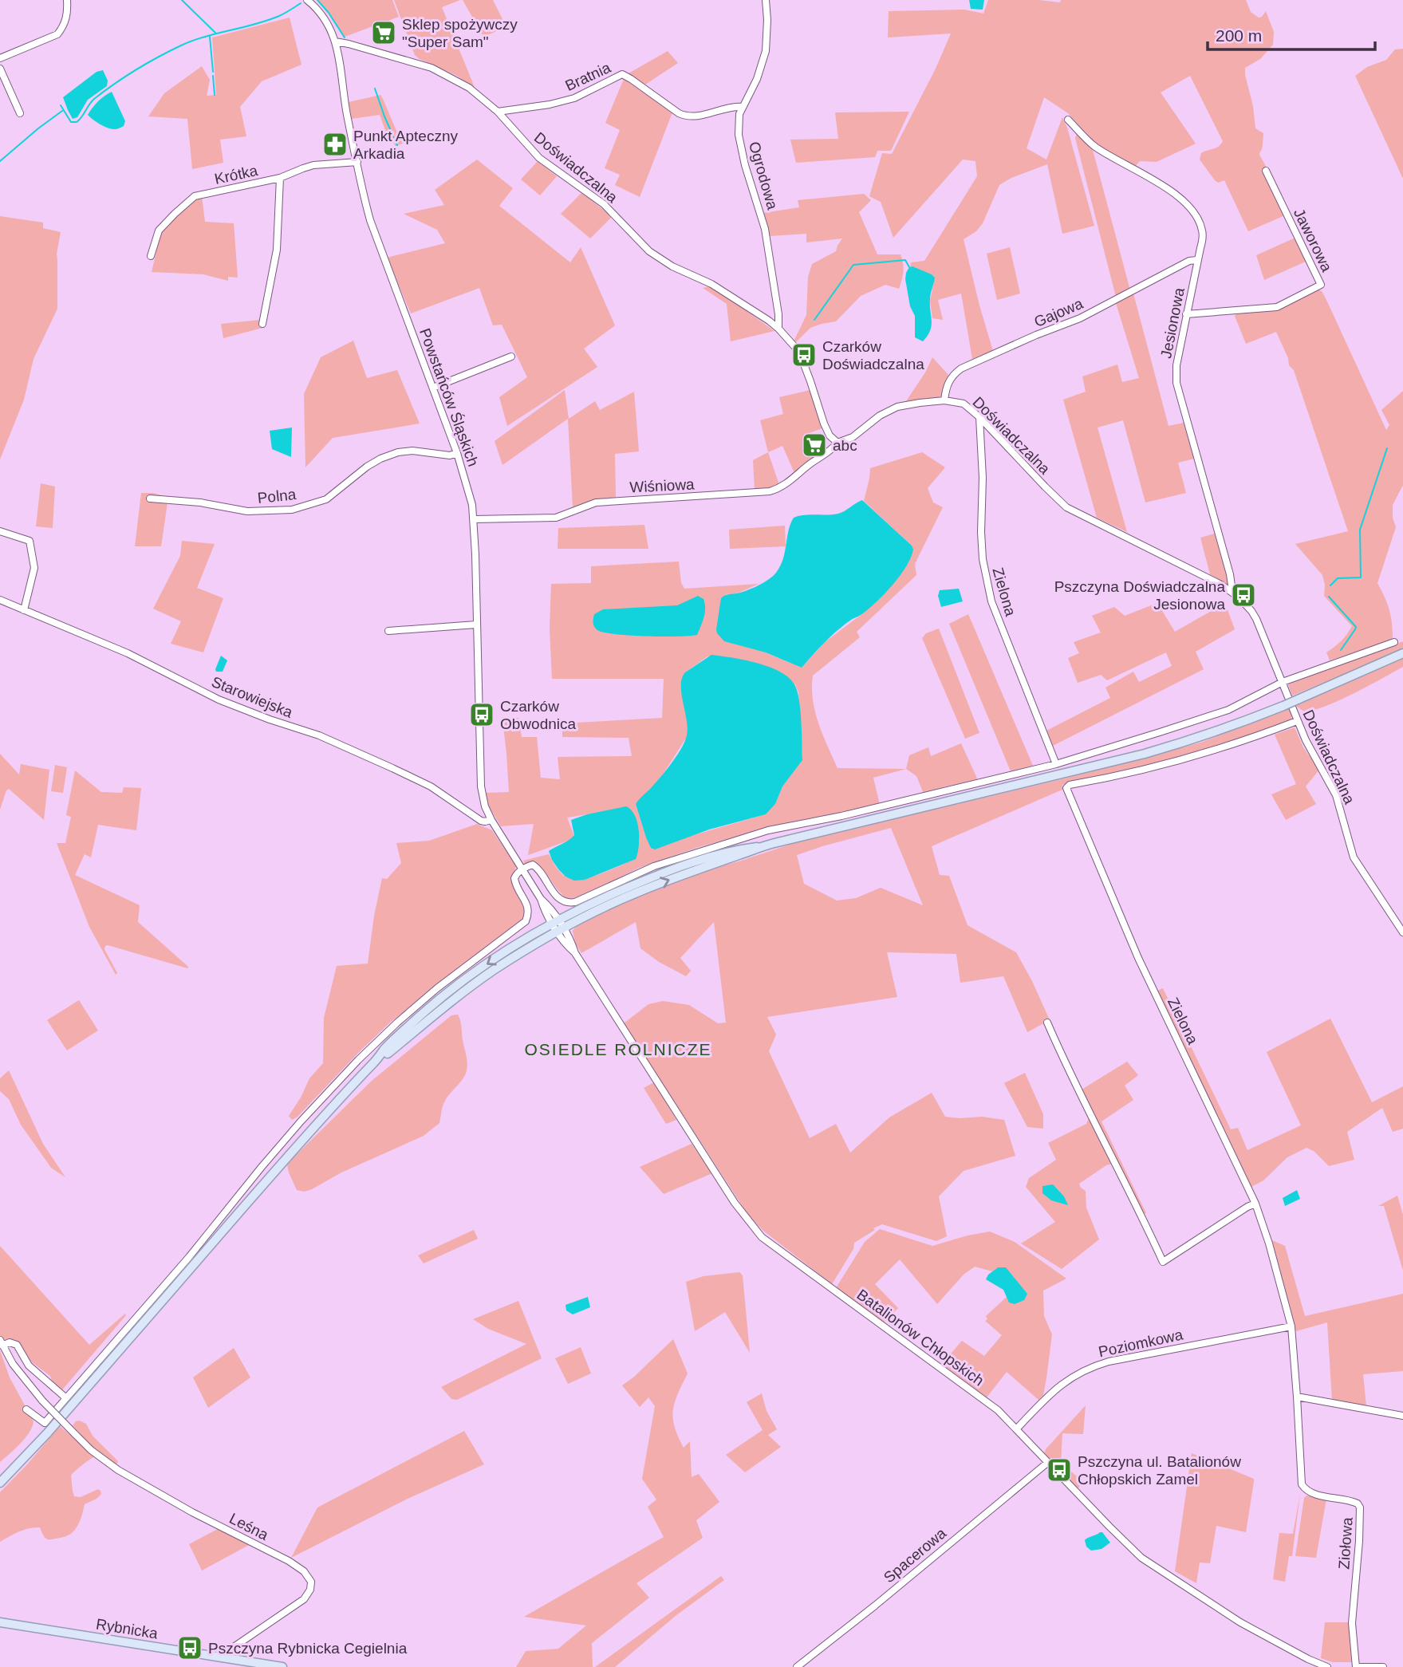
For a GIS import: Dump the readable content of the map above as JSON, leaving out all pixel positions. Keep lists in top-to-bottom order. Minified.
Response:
{"streets":{"main road":["Rybnicka"],"street":["Bratnia","Doświadczalna","Krótka","Ogrodowa","Jaworowa","Gajowa","Jesionowa","Powstańców Śląskich","Wiśniowa","Polna","Zielona","Starowiejska","Batalionów Chłopskich","Poziomkowa","Leśna","Ziołowa","Spacerowa"]},"crossings":[["Bratnia","Doświadczalna"],["Bratnia","Ogrodowa"],["Doświadczalna","Ogrodowa"],["Doświadczalna","Gajowa"],["Doświadczalna","Jesionowa"],["Doświadczalna","Powstańców Śląskich"],["Doświadczalna","Wiśniowa"],["Doświadczalna","Zielona"],["Krótka","Powstańców Śląskich"],["Jaworowa","Jesionowa"],["Gajowa","Jesionowa"],["Powstańców Śląskich","Wiśniowa"],["Powstańców Śląskich","Polna"],["Powstańców Śląskich","Starowiejska"],["Powstańców Śląskich","Batalionów Chłopskich"],["Zielona","Poziomkowa"],["Zielona","Ziołowa"],["Starowiejska","Batalionów Chłopskich"],["Batalionów Chłopskich","Poziomkowa"],["Batalionów Chłopskich","Spacerowa"],["Leśna","Rybnicka"]],"districts":["OSIEDLE ROLNICZE"],"places":{"supermarket":["Sklep spożywczy \"Super Sam\"","abc"],"pharmacy":["Punkt Apteczny Arkadia"],"bus stop":["Czarków Doświadczalna","Pszczyna Doświadczalna Jesionowa","Czarków Obwodnica","Pszczyna ul. Batalionów Chłopskich Zamel","Pszczyna Rybnicka Cegielnia"]},"scale_bar":"200 m"}
